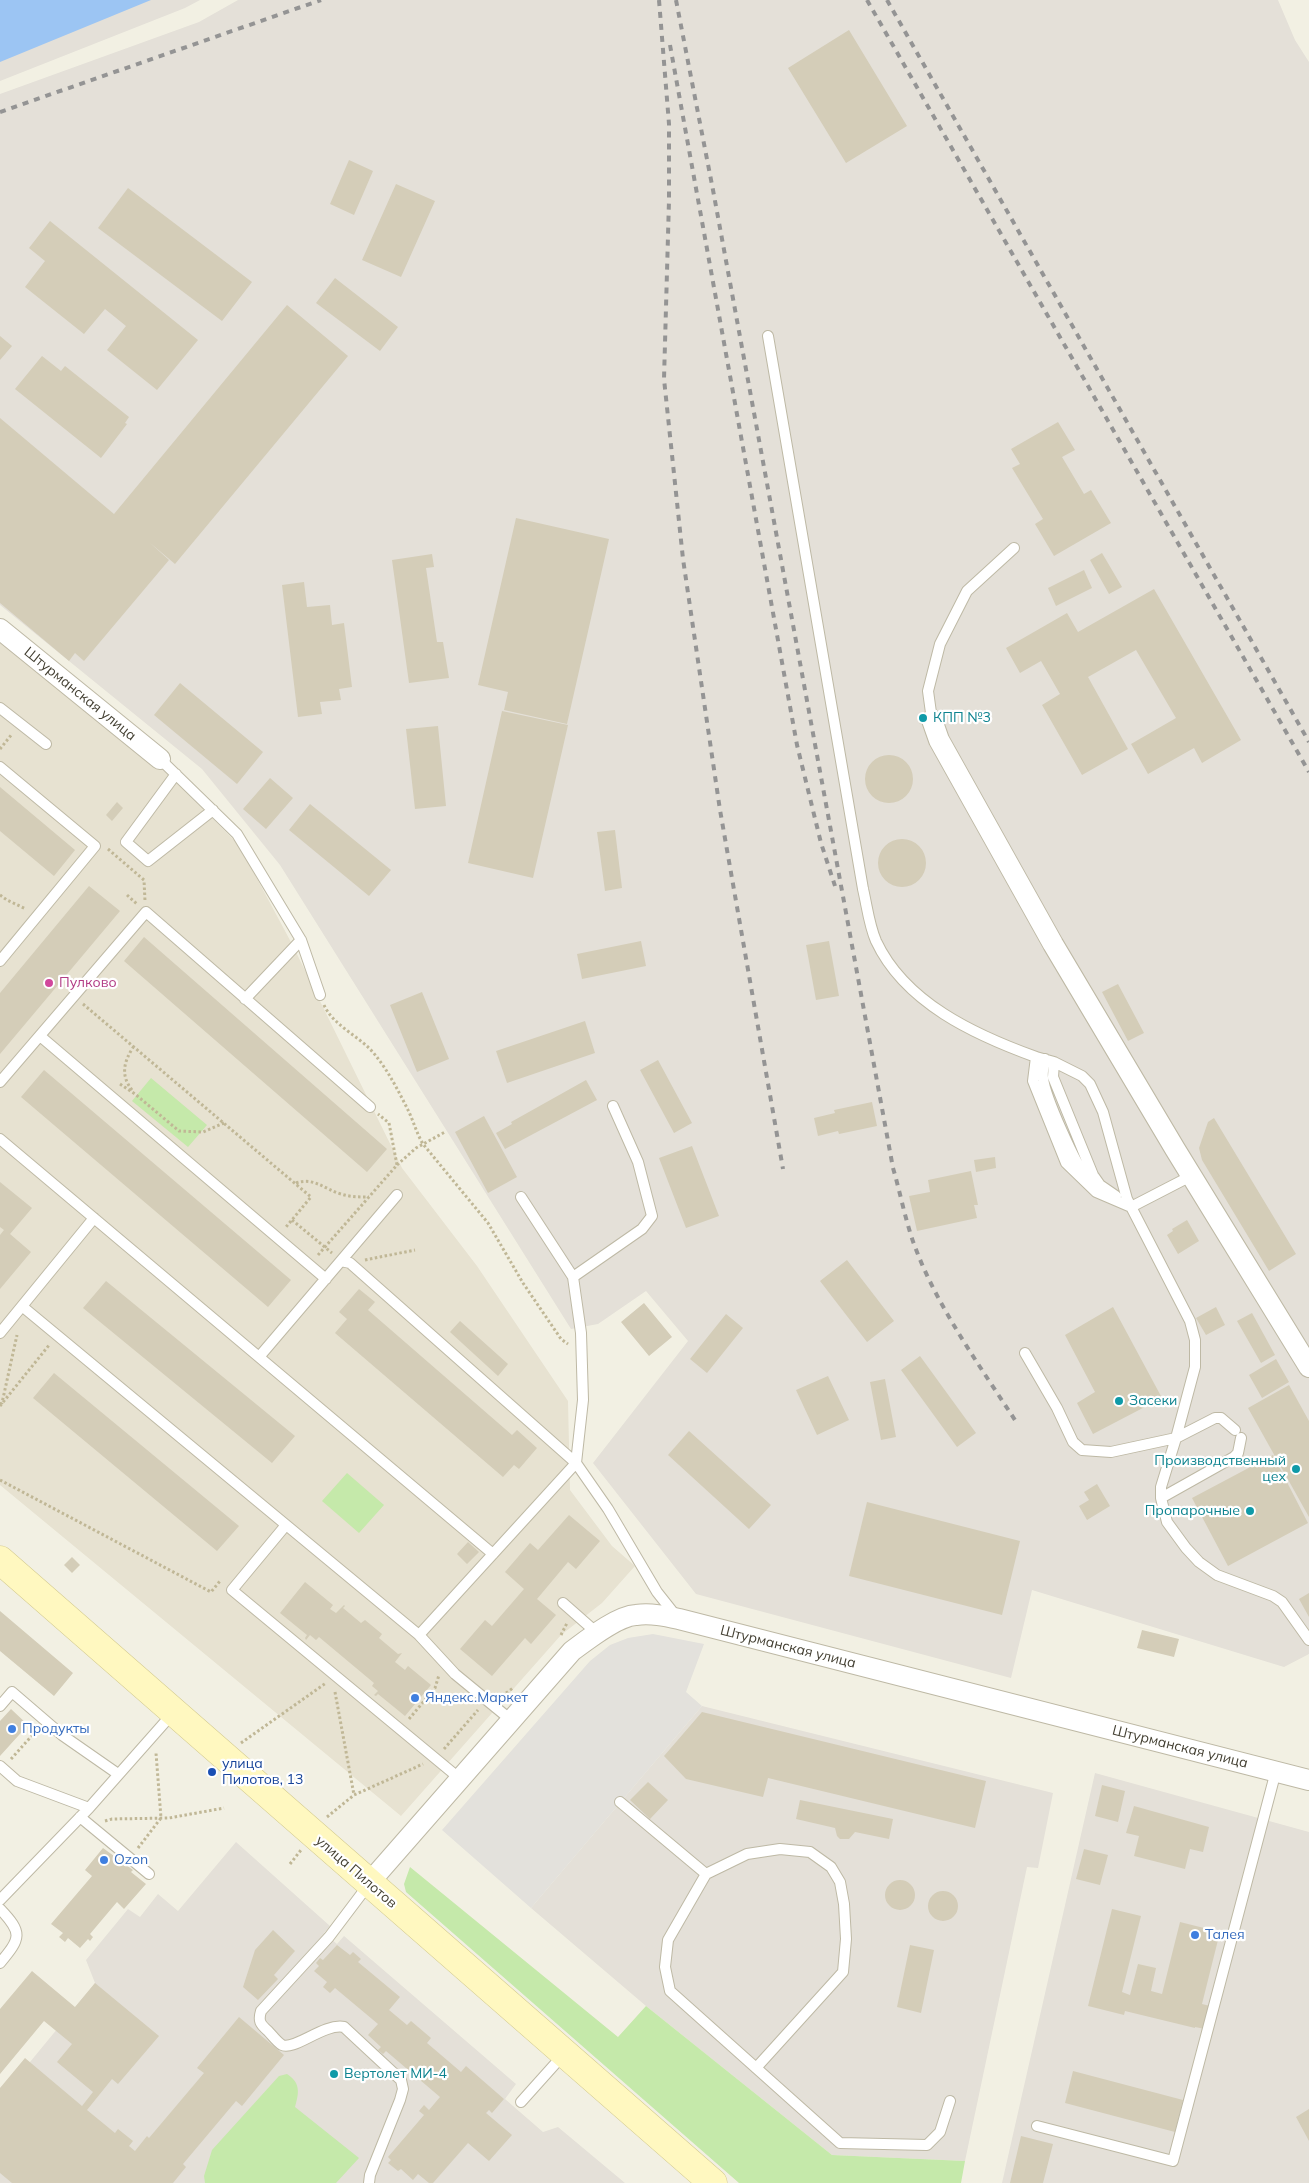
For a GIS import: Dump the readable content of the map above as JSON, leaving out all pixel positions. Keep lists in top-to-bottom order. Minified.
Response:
{"streets":{"street":["Штурманская улица","улица Пилотов"]},"crossings":[["Штурманская улица","улица Пилотов"]],"places":["КПП №3","Пулково","Засеки","Производственный цех","Пропарочные","Яндекс.Маркет","Продукты","улица Пилотов, 13","Ozon","Талея","Вертолет МИ-4"]}
